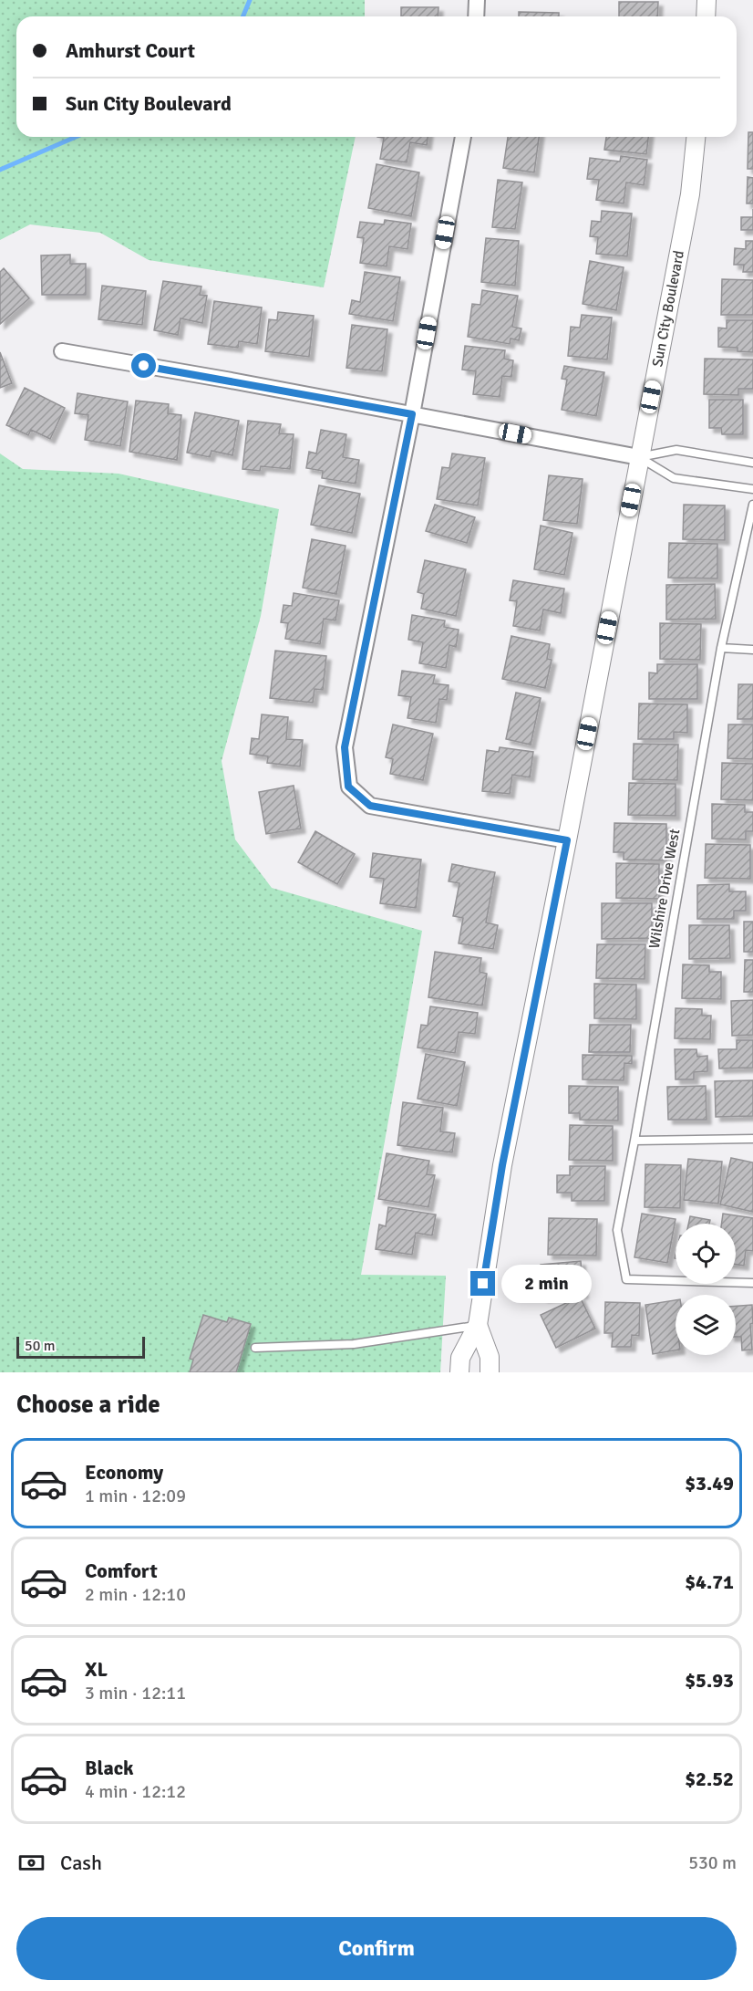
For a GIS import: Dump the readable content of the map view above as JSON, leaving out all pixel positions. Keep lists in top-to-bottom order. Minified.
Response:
{"streets":{"street":["Sun City Boulevard"],"lane":["Wilshire Drive West"]},"scale_bar":"50 m","page":{"banner":["Amhurst Court","Sun City Boulevard"],"bubble":"2 min","scale":"50 m","heading":"Choose a ride","list":[{"name":"Economy","note":"1 min · 12:09","value":"$3.49"},{"name":"Comfort","note":"2 min · 12:10","value":"$4.71"},{"name":"XL","note":"3 min · 12:11","value":"$5.93"},{"name":"Black","note":"4 min · 12:12","value":"$2.52"}],"pay":["Cash","530 m"],"buttons":"Confirm"}}
